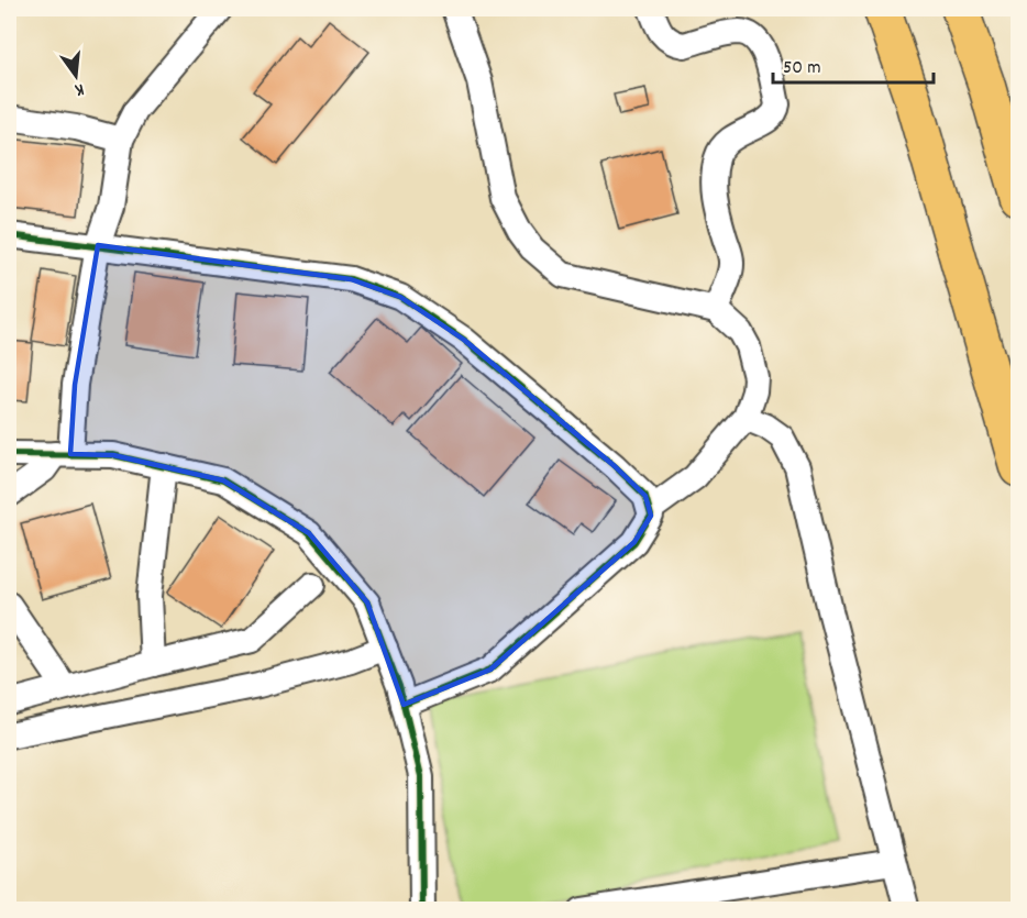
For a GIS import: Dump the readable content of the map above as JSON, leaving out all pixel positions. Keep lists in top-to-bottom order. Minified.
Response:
{"scale_bar":"50 m","north":"bottom"}
